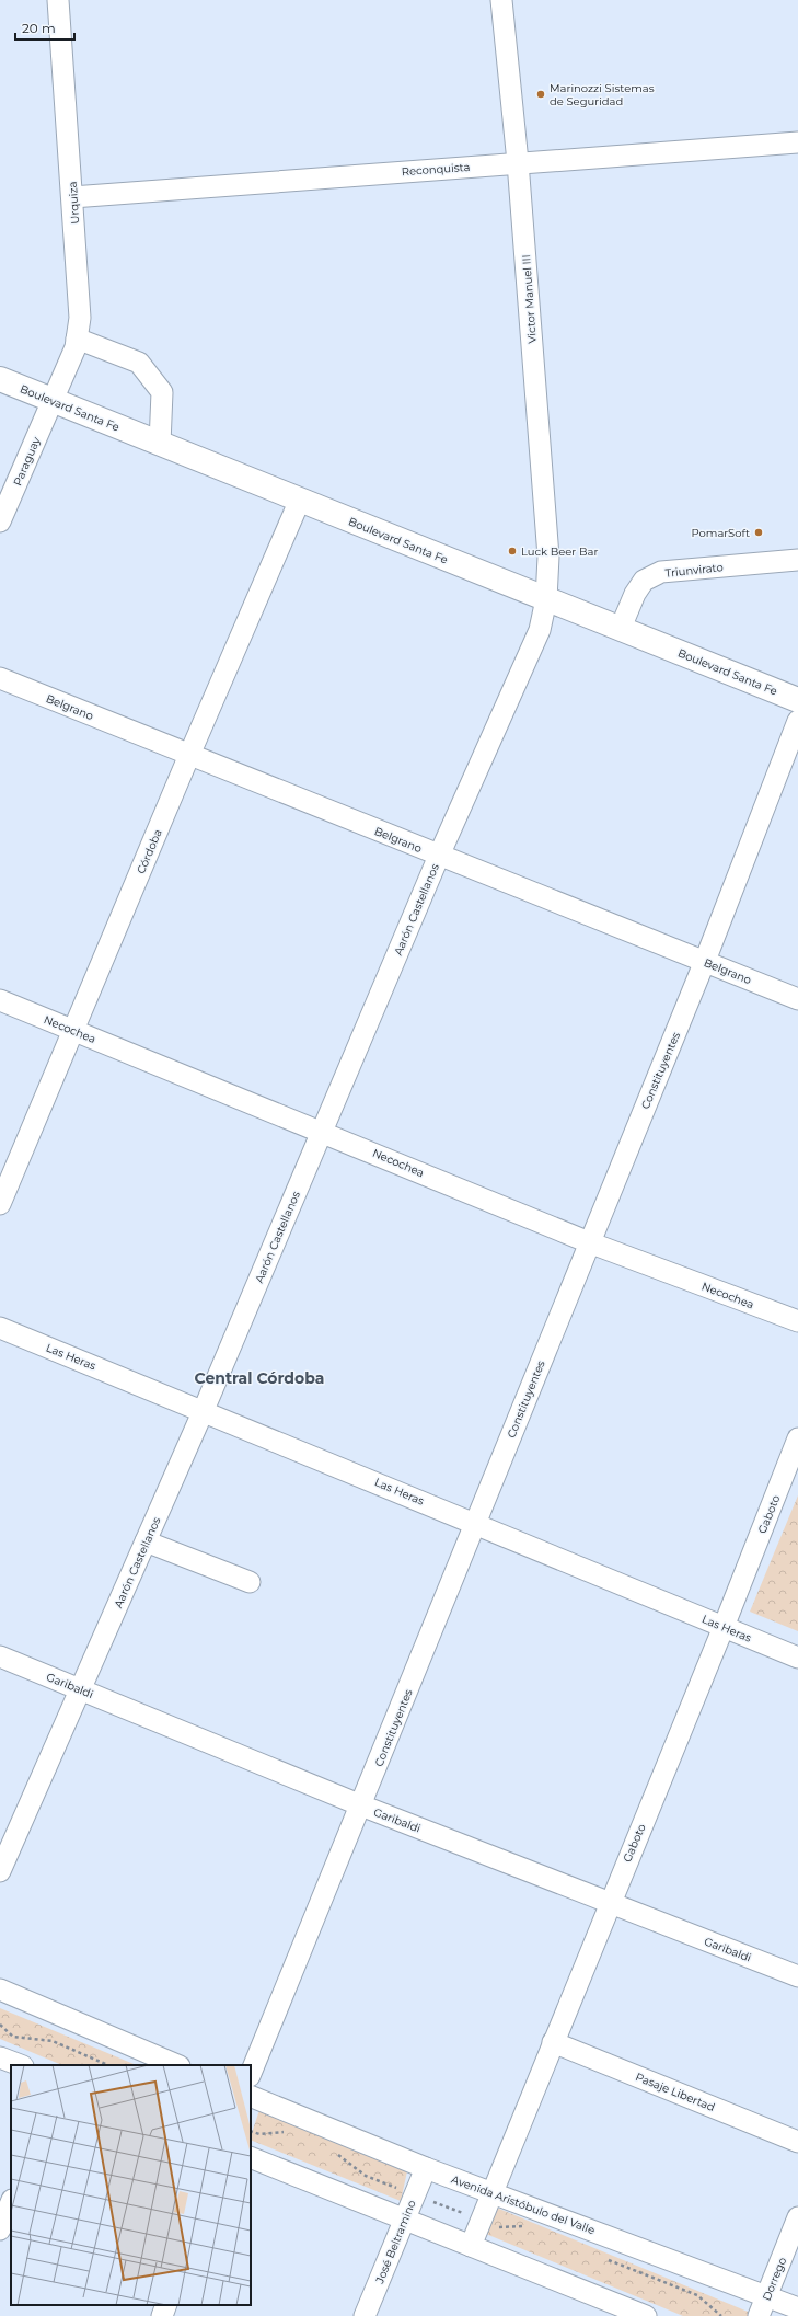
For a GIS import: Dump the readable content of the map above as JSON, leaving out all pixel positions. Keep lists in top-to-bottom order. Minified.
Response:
{"streets":{"main road":["Boulevard Santa Fe"],"street":["Reconquista","Urquiza","Victor Manuel III","Paraguay","Triunvirato","Belgrano","Córdoba","Aarón Castellanos","Necochea","Constituyentes","Las Heras","Gaboto","Garibaldi","Pasaje Libertad","Avenida Aristóbulo del Valle","José Beltramino","Dorrego"]},"crossings":[["Reconquista","Urquiza"],["Reconquista","Victor Manuel III"],["Urquiza","Boulevard Santa Fe"],["Urquiza","Paraguay"],["Victor Manuel III","Boulevard Santa Fe"],["Victor Manuel III","Aarón Castellanos"],["Boulevard Santa Fe","Paraguay"],["Boulevard Santa Fe","Triunvirato"],["Boulevard Santa Fe","Córdoba"],["Boulevard Santa Fe","Aarón Castellanos"],["Belgrano","Córdoba"],["Belgrano","Aarón Castellanos"],["Belgrano","Constituyentes"],["Córdoba","Necochea"],["Aarón Castellanos","Necochea"],["Aarón Castellanos","Las Heras"],["Aarón Castellanos","Garibaldi"],["Necochea","Constituyentes"],["Constituyentes","Las Heras"],["Constituyentes","Garibaldi"],["Las Heras","Gaboto"],["Gaboto","Garibaldi"],["Gaboto","Pasaje Libertad"],["Gaboto","Avenida Aristóbulo del Valle"],["Avenida Aristóbulo del Valle","José Beltramino"],["Avenida Aristóbulo del Valle","Dorrego"]],"districts":["Central Córdoba"],"places":["Marinozzi Sistemas de Seguridad","PomarSoft","Luck Beer Bar"],"scale_bar":"20 m"}
